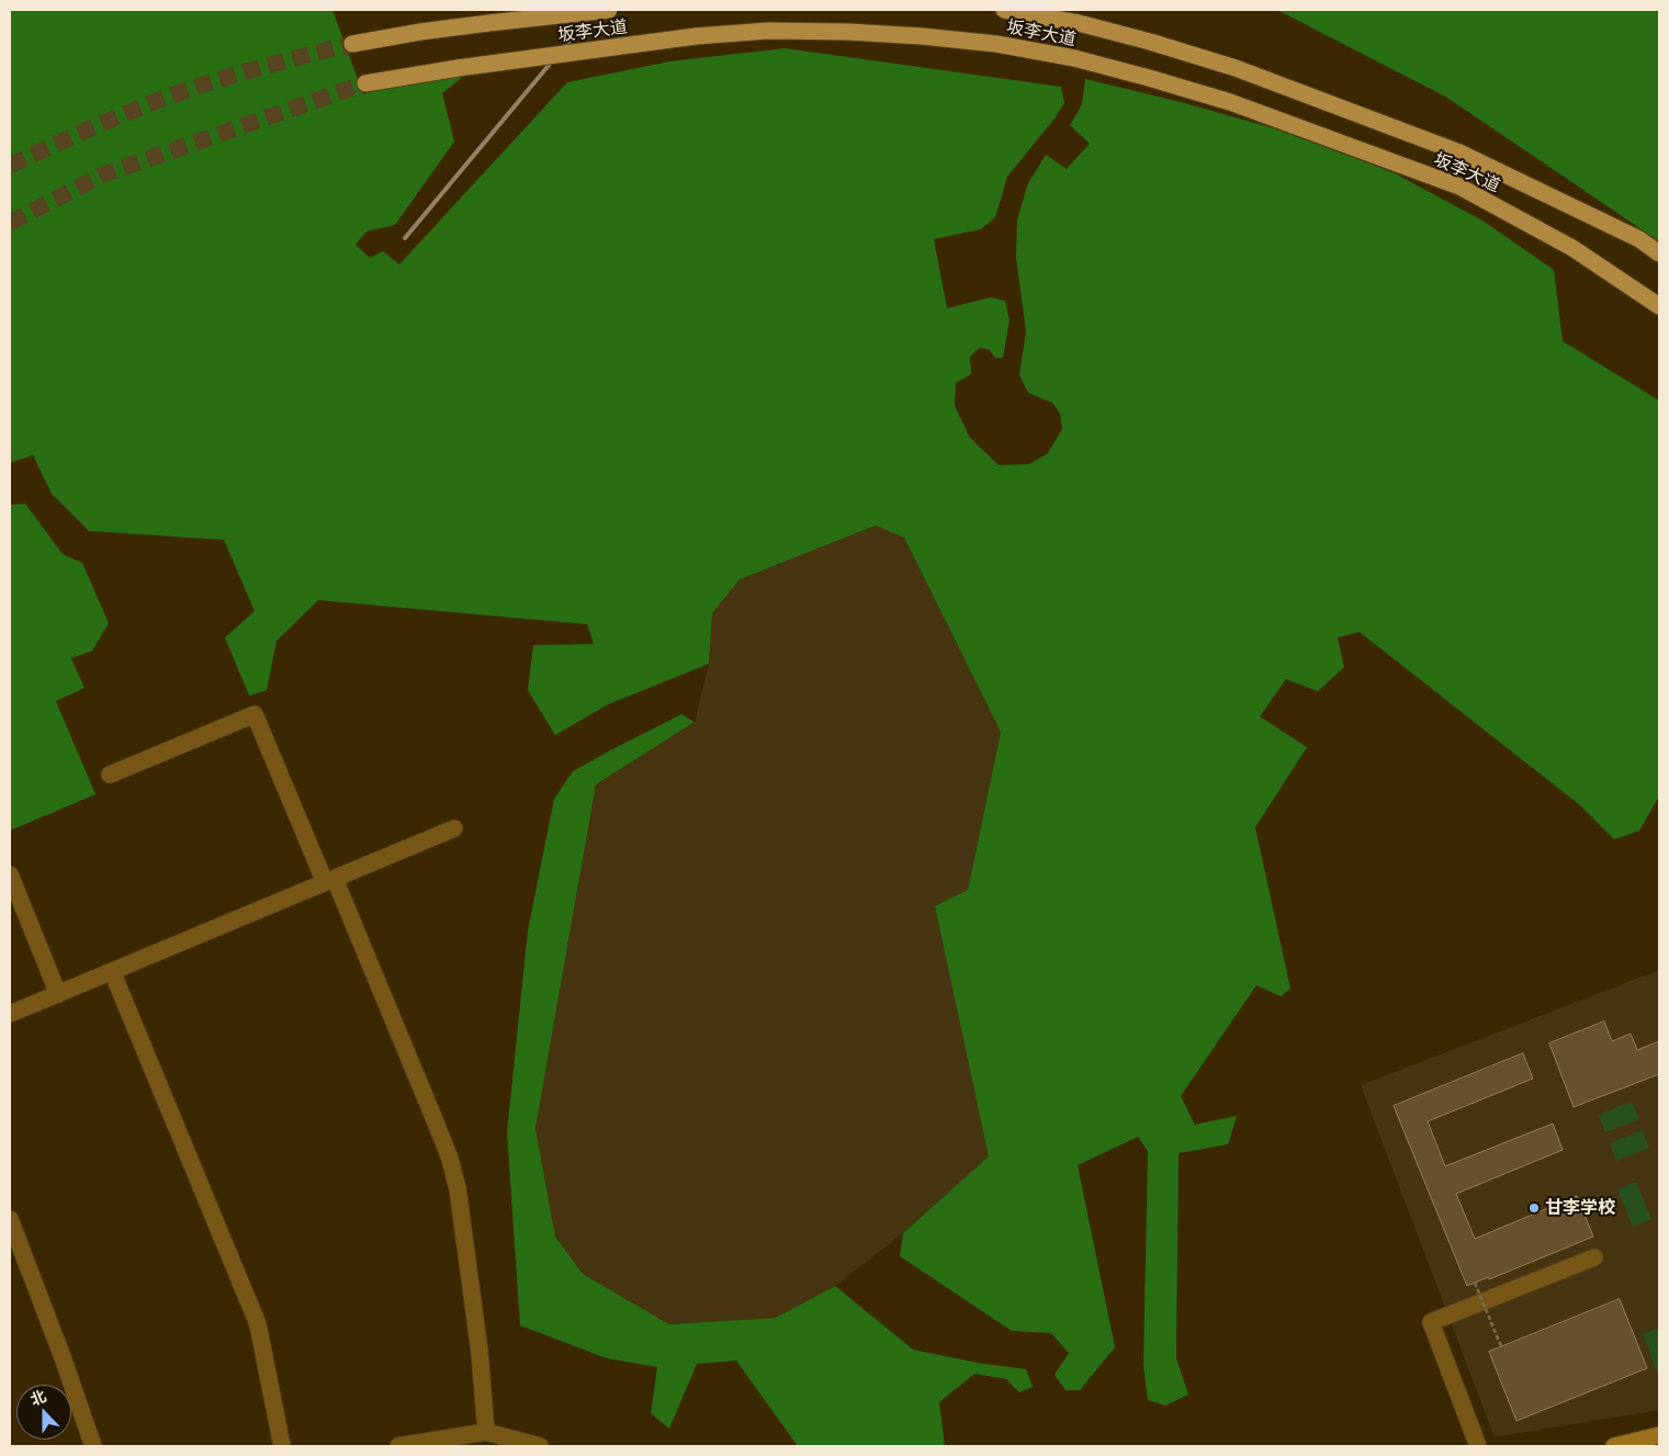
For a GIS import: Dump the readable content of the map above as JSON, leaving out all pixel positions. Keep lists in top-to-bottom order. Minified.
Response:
{"streets":{"main road":["坂李大道"]},"places":["甘李学校"],"north":"top"}
